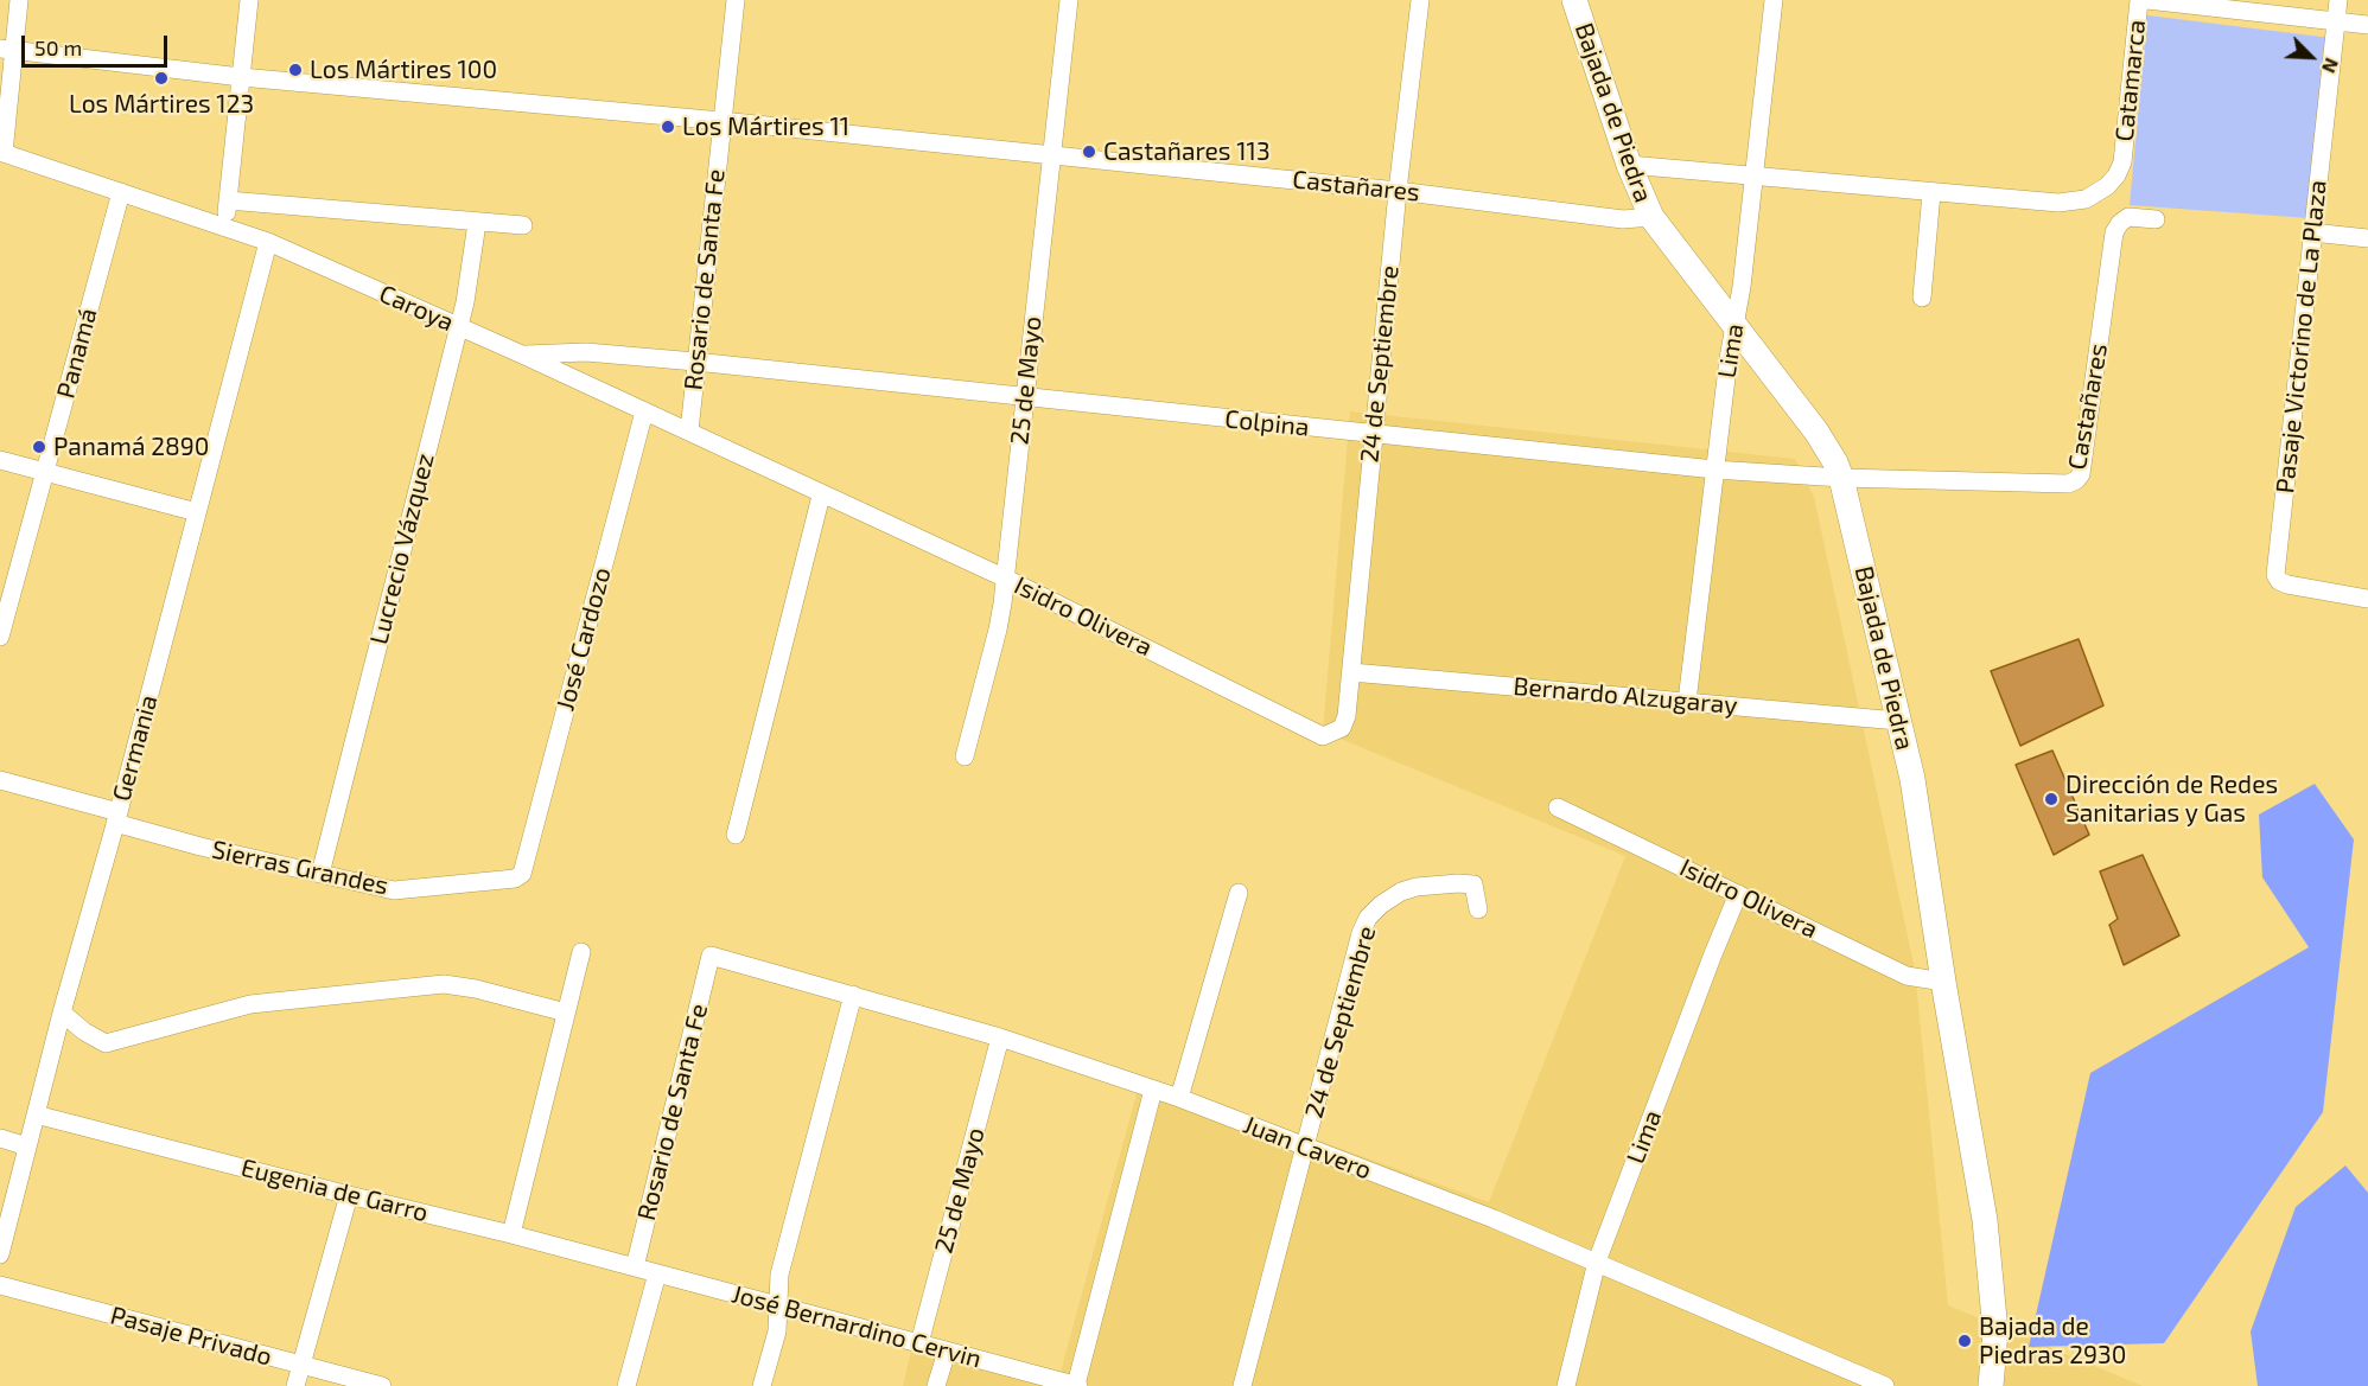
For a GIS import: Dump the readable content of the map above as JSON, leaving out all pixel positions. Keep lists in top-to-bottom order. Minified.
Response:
{"streets":{"main road":["Bajada de Piedra"],"street":["Catamarca","Castañares","Rosario de Santa Fe","Caroya","Pasaje Victorino de La Plaza","Lima","Panamá","24 de Septiembre","25 de Mayo","Colpina","Lucrecio Vázquez","Isidro Olivera","José Cardozo","Bernardo Alzugaray","Germania","Sierras Grandes","Juan Cavero","Eugenia de Garro","José Bernardino Cervin","Pasaje Privado"]},"crossings":[["Bajada de Piedra","Castañares"],["Bajada de Piedra","Lima"],["Bajada de Piedra","Colpina"],["Bajada de Piedra","Isidro Olivera"],["Bajada de Piedra","Bernardo Alzugaray"],["Castañares","Rosario de Santa Fe"],["Castañares","24 de Septiembre"],["Castañares","25 de Mayo"],["Castañares","Colpina"],["Rosario de Santa Fe","Caroya"],["Rosario de Santa Fe","Colpina"],["Rosario de Santa Fe","Juan Cavero"],["Rosario de Santa Fe","Eugenia de Garro"],["Rosario de Santa Fe","José Bernardino Cervin"],["Caroya","Panamá"],["Caroya","Colpina"],["Caroya","Lucrecio Vázquez"],["Caroya","Isidro Olivera"],["Caroya","José Cardozo"],["Caroya","Germania"],["Lima","Colpina"],["Lima","Isidro Olivera"],["Lima","Bernardo Alzugaray"],["Lima","Juan Cavero"],["24 de Septiembre","Colpina"],["24 de Septiembre","Isidro Olivera"],["24 de Septiembre","Bernardo Alzugaray"],["24 de Septiembre","Juan Cavero"],["25 de Mayo","Colpina"],["25 de Mayo","Isidro Olivera"],["25 de Mayo","Juan Cavero"],["25 de Mayo","José Bernardino Cervin"],["Lucrecio Vázquez","Sierras Grandes"],["José Cardozo","Sierras Grandes"],["Germania","Sierras Grandes"],["Germania","Eugenia de Garro"],["Eugenia de Garro","José Bernardino Cervin"]],"places":["Los Mártires 100","Los Mártires 123","Los Mártires 11","Castañares 113","Panamá 2890","Dirección de Redes Sanitarias y Gas","Bajada de Piedras 2930"],"scale_bar":"50 m","north":"bottom right"}
